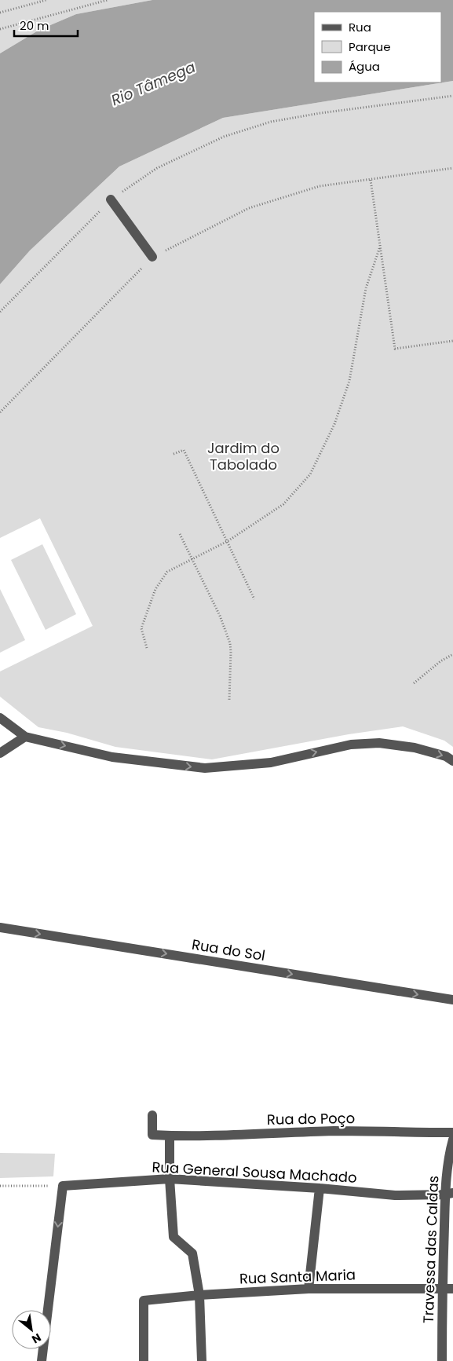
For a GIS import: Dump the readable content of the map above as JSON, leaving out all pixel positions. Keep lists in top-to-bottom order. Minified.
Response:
{"streets":{"street":["Rua do Sol","Rua do Poço","Rua General Sousa Machado","Travessa das Caldas","Rua Santa Maria"]},"crossings":[["Rua General Sousa Machado","Travessa das Caldas"],["Travessa das Caldas","Rua Santa Maria"]],"one_way":["Rua do Sol"],"water":["Rio Tâmega"],"parks":["Jardim do Tabolado"],"legend":["Rua","Parque","Água"],"scale_bar":"20 m","north":"bottom right"}
